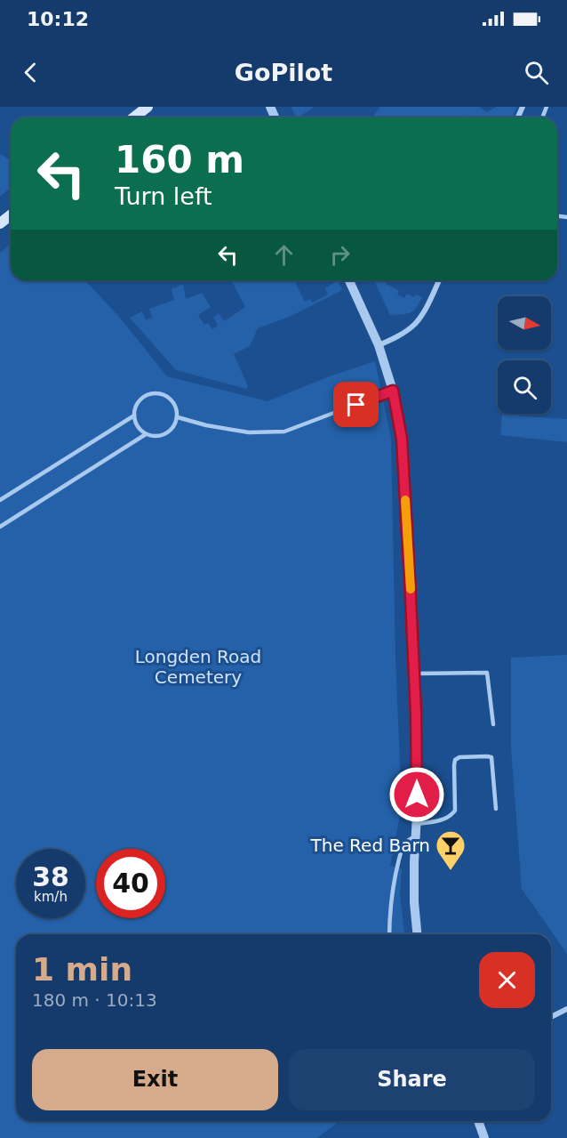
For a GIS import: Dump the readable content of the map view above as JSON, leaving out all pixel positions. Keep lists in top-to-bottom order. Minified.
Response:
{"parks":["Longden Road Cemetery"],"places":{"bar":["The Red Barn"]},"north":"right","page":{"status":"10:12","header":"GoPilot","turn":["160 m","Turn left"],"speed":"38 km/h","limit":"40","heading":["1 min","180 m · 10:13"],"buttons":["Exit","Share"]}}
